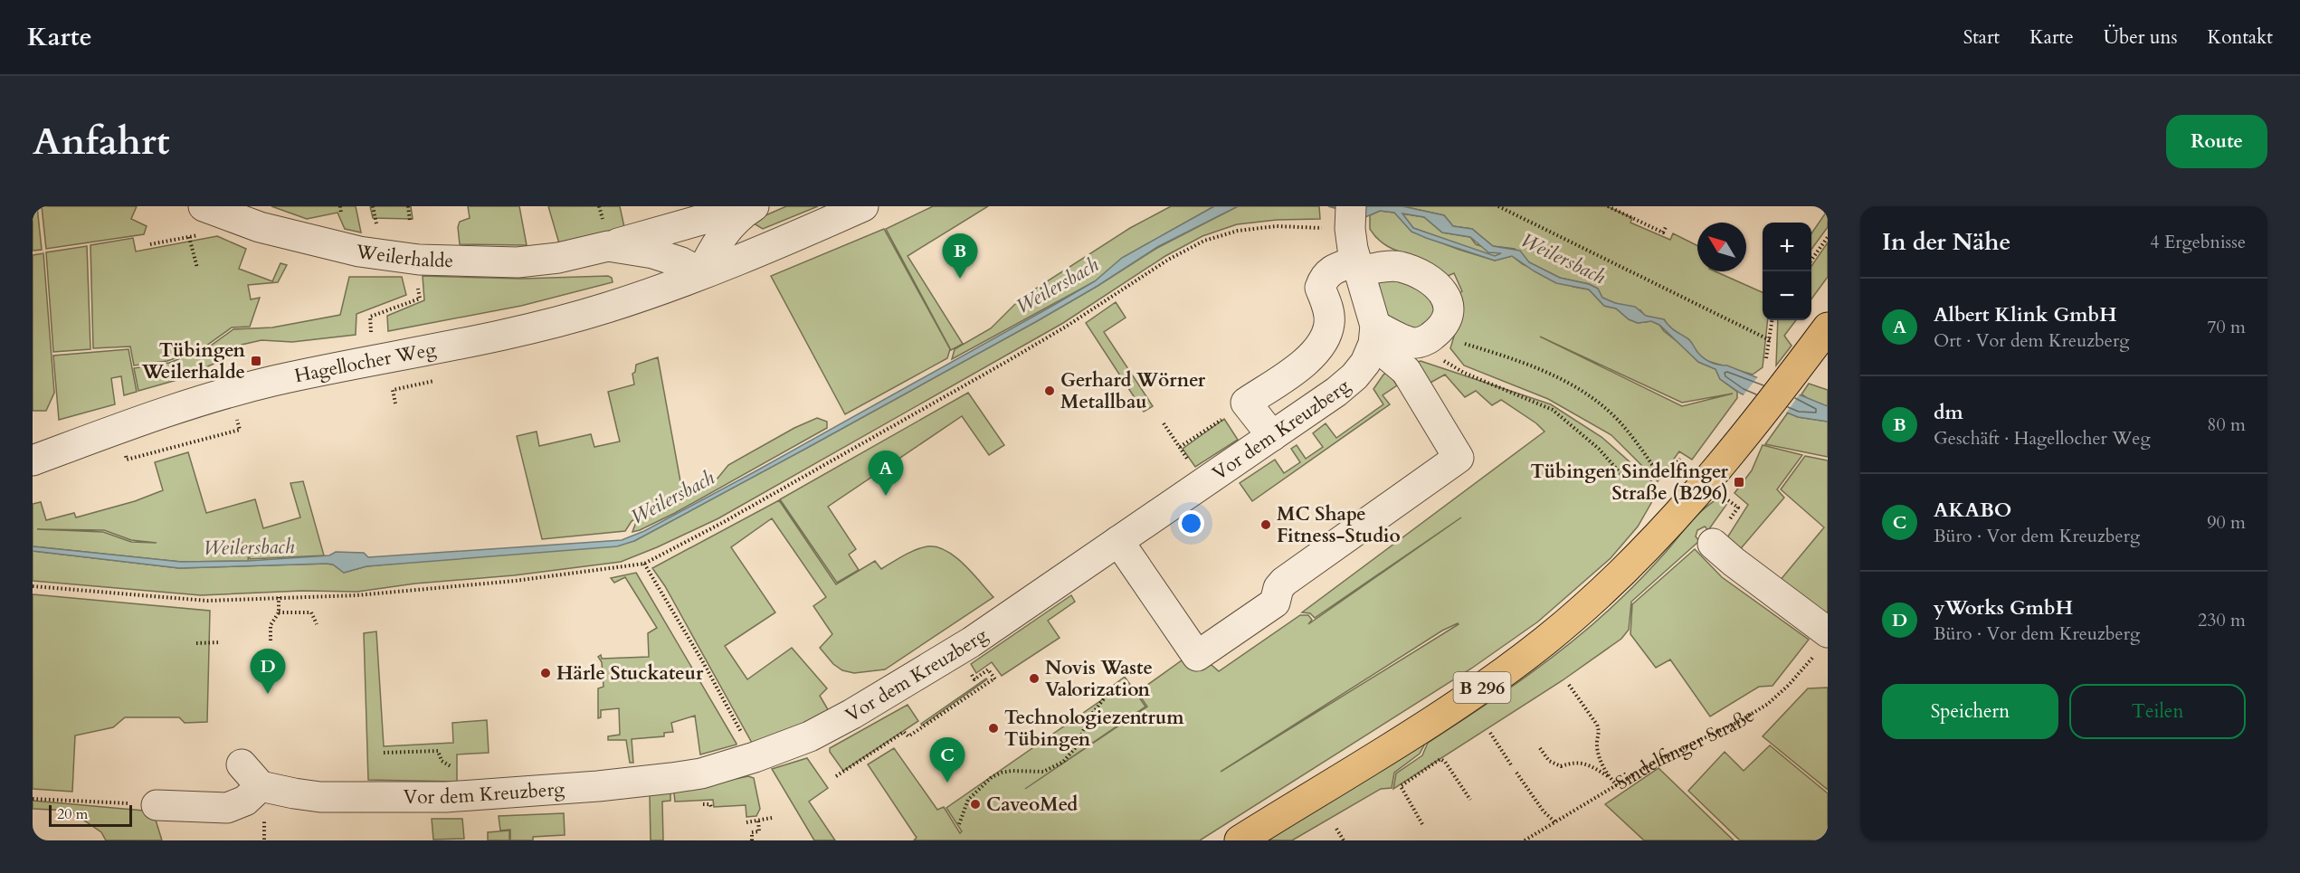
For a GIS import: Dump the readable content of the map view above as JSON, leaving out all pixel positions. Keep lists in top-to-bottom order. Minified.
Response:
{"streets":{"main road":["B 296"],"street":["Weilerhalde","Hagellocher Weg","Vor dem Kreuzberg"],"path":["Sindelfinger Straße"]},"crossings":[["Weilerhalde","Hagellocher Weg"]],"water":["Weilersbach"],"places":{"transit":["Tübingen Weilerhalde","Tübingen Sindelfinger Straße (B296)"],"other":["Gerhard Wörner Metallbau","MC Shape Fitness-Studio","Härle Stuckateur","Novis Waste Valorization","Technologiezentrum Tübingen","CaveoMed"]},"scale_bar":"20 m","north":"top left","page":{"header":"Karte","nav":["Start","Karte","Über uns","Kontakt"],"buttons":["Route",["Speichern","Teilen"]],"title":"Anfahrt","heading":["In der Nähe","4 Ergebnisse"],"map_buttons":["+","−"],"pins":["B","A","D","C"],"list":[{"mark":"A","name":"Albert Klink GmbH","note":"Ort · Vor dem Kreuzberg","value":"70 m"},{"mark":"B","name":"dm","note":"Geschäft · Hagellocher Weg","value":"80 m"},{"mark":"C","name":"AKABO","note":"Büro · Vor dem Kreuzberg","value":"90 m"},{"mark":"D","name":"yWorks GmbH","note":"Büro · Vor dem Kreuzberg","value":"230 m"}],"scale":"20 m"}}
